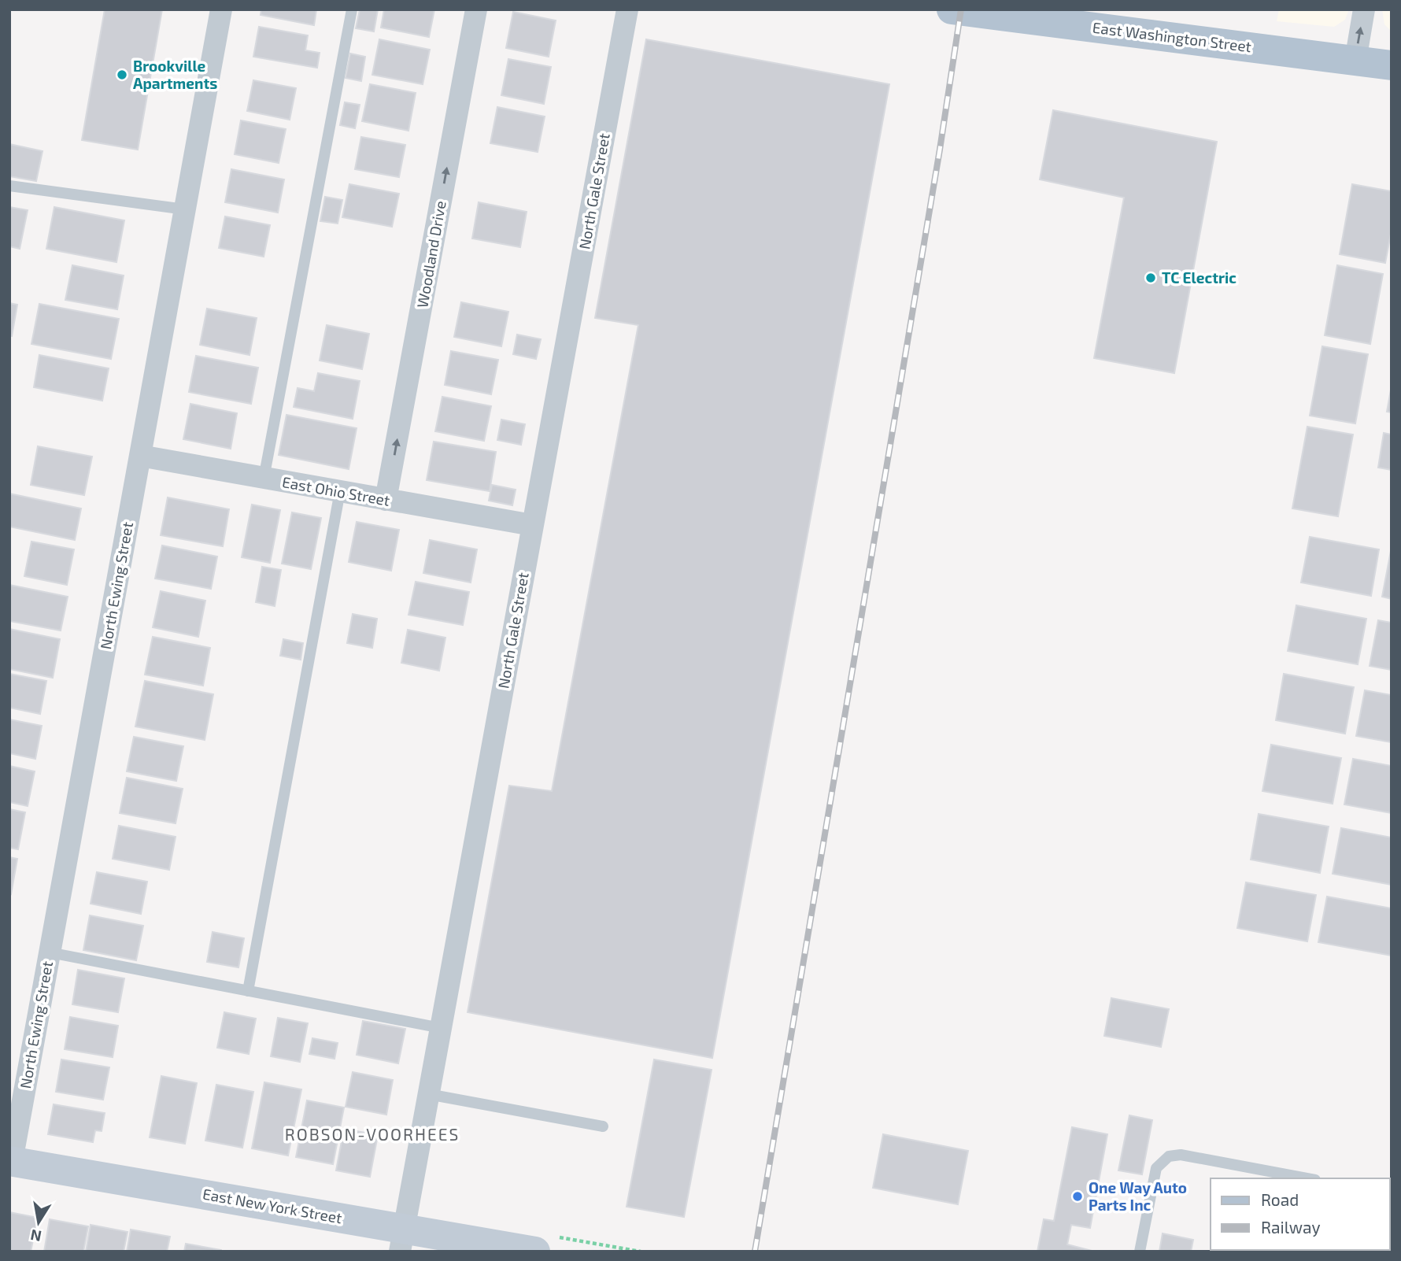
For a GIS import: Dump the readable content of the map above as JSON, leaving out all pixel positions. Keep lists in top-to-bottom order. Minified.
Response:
{"streets":{"main road":["East Washington Street","East New York Street"],"street":["North Gale Street","Woodland Drive","East Ohio Street","North Ewing Street"]},"crossings":[["North Gale Street","East Ohio Street"],["North Gale Street","East New York Street"],["Woodland Drive","East Ohio Street"],["East Ohio Street","North Ewing Street"],["North Ewing Street","East New York Street"]],"one_way":["Woodland Drive"],"districts":["ROBSON-VOORHEES"],"places":["Brookville Apartments","TC Electric","One Way Auto Parts Inc"],"legend":["Road","Railway"],"north":"bottom"}
